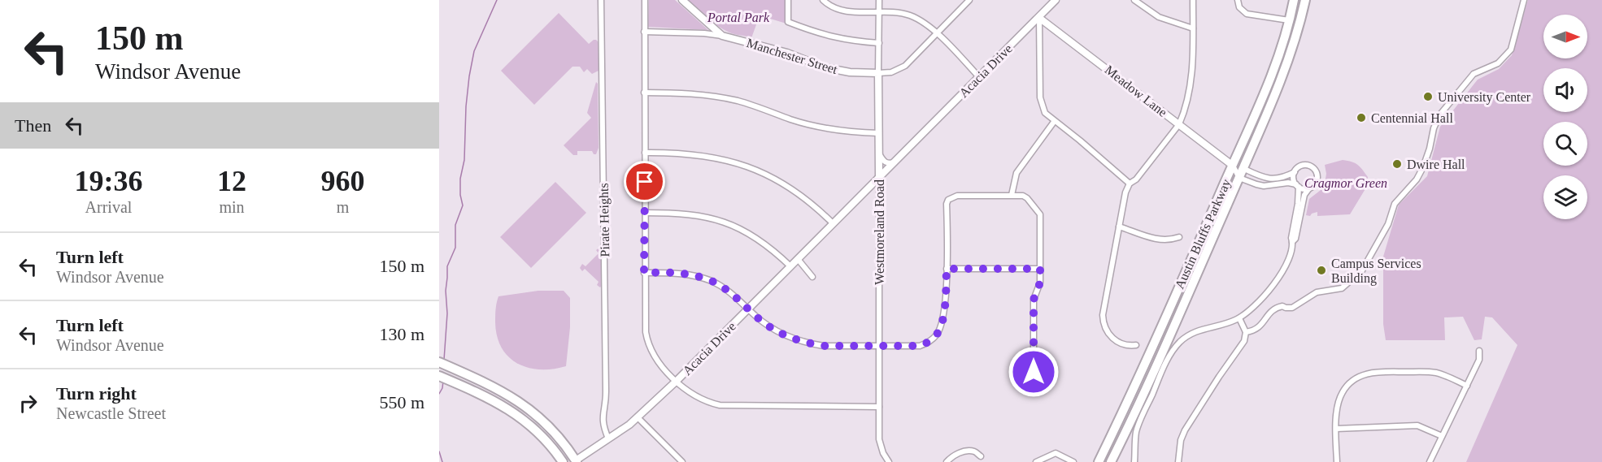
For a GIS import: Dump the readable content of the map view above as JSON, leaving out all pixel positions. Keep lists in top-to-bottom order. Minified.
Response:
{"streets":{"main road":["Austin Bluffs Parkway"],"street":["Manchester Street","Acacia Drive","Meadow Lane","Pirate Heights","Westmoreland Road"]},"crossings":[["Manchester Street","Westmoreland Road"],["Acacia Drive","Meadow Lane"],["Acacia Drive","Pirate Heights"],["Acacia Drive","Westmoreland Road"],["Meadow Lane","Austin Bluffs Parkway"]],"parks":["Portal Park","Cragmor Green"],"places":["University Center","Centennial Hall","Dwire Hall","Campus Services Building"],"north":"right","page":{"turn":["150 m","Windsor Avenue"],"then":"Then","eta":["19:36","Arrival","12","min","960","m"],"list":[{"name":"Turn left","note":"Windsor Avenue","value":"150 m"},{"name":"Turn left","note":"Windsor Avenue","value":"130 m"},{"name":"Turn right","note":"Newcastle Street","value":"550 m"}]}}
